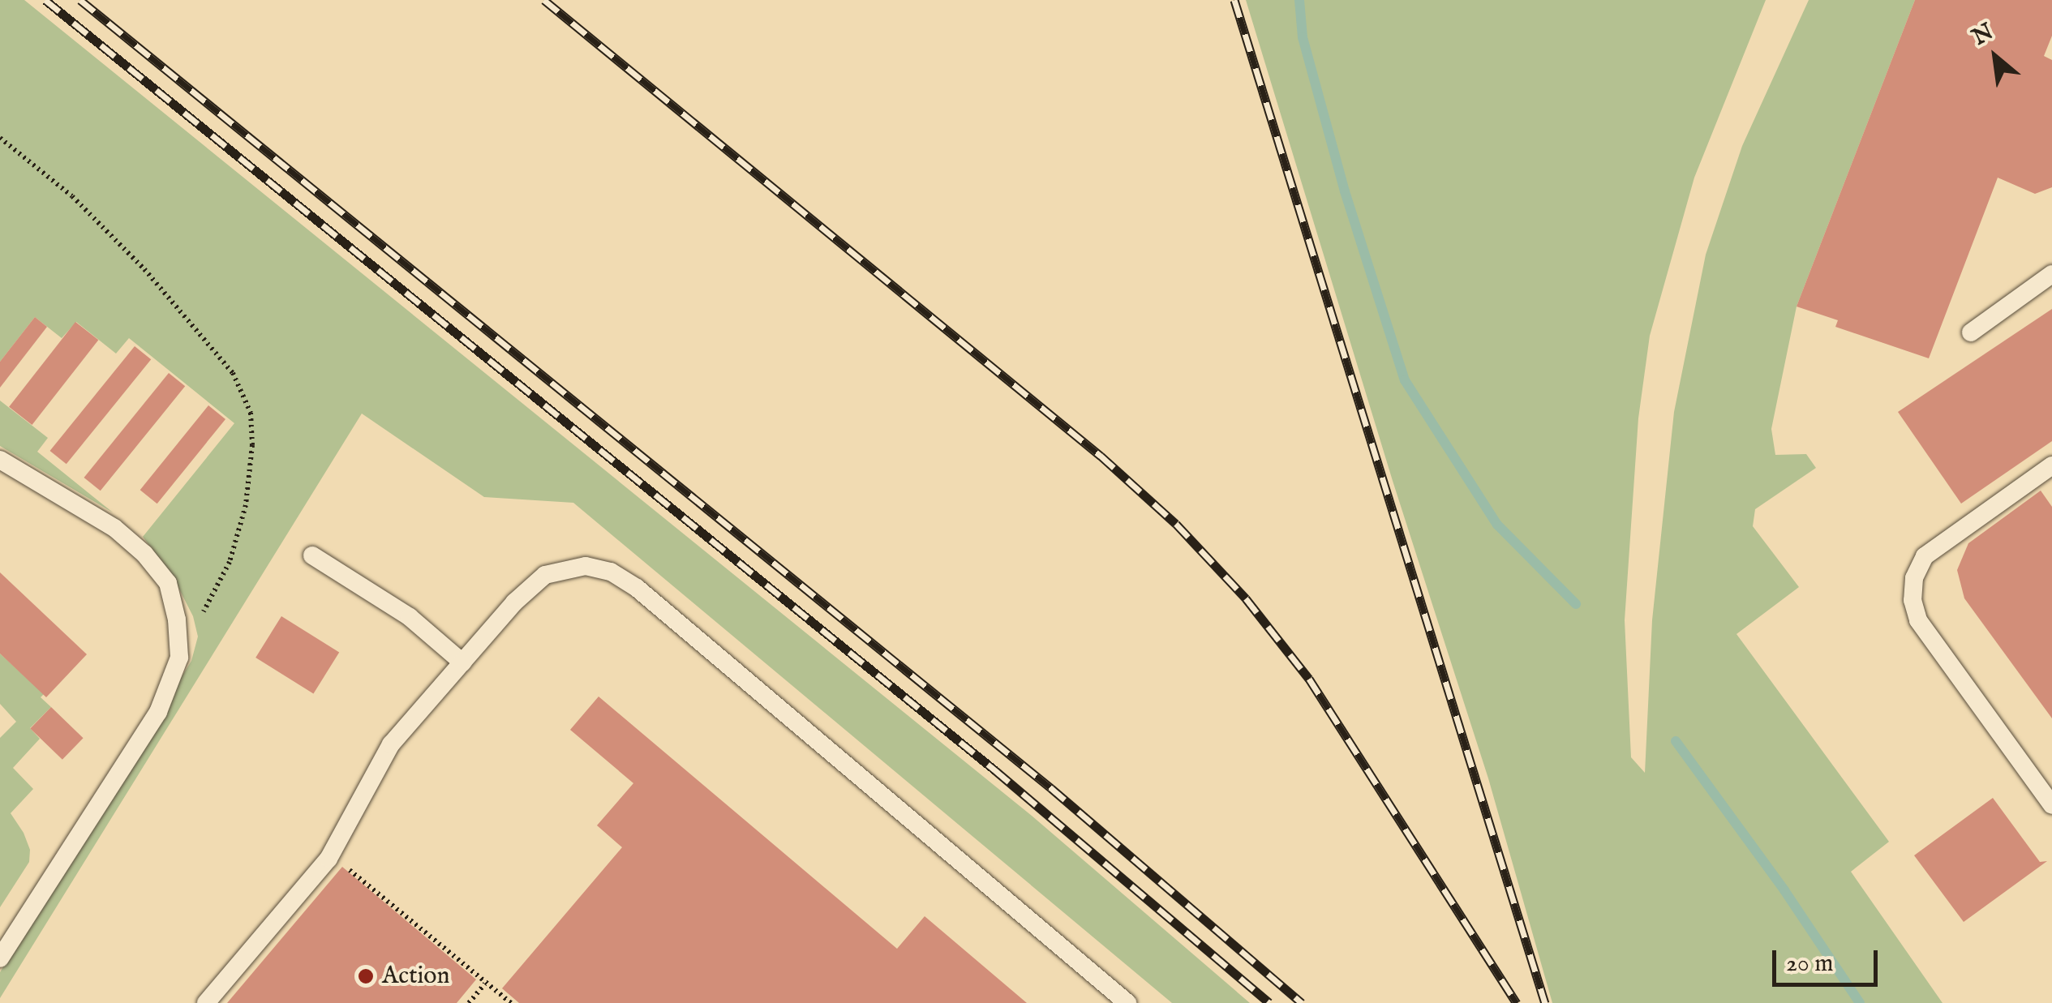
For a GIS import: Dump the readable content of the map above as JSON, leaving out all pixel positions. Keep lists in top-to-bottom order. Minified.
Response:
{"places":["Action"],"scale_bar":"20 m","north":"top left"}
